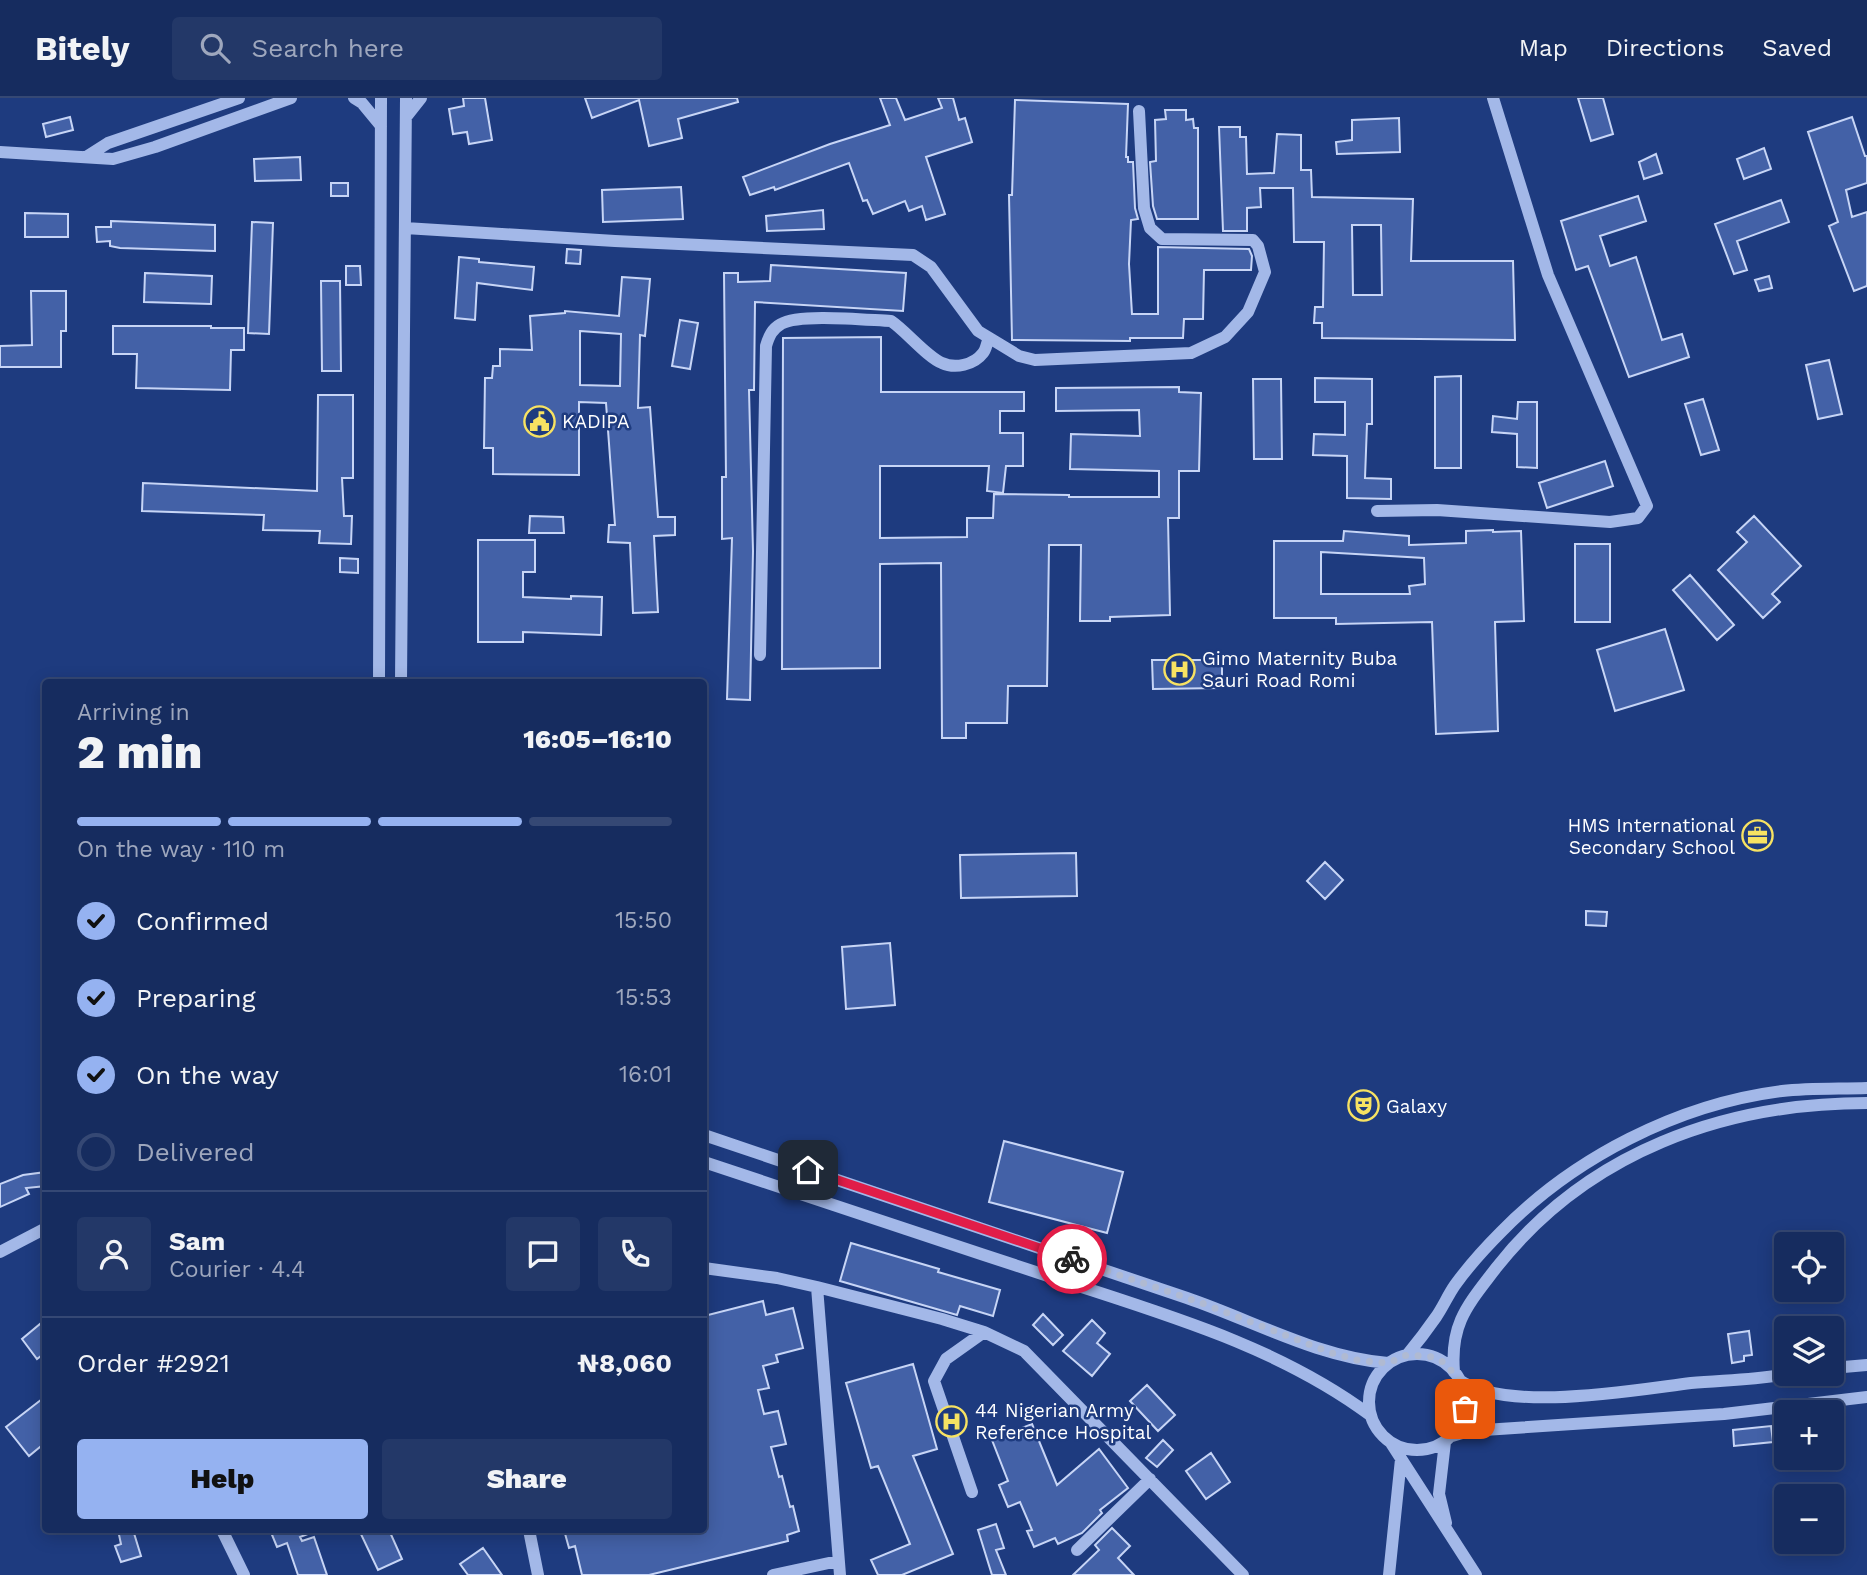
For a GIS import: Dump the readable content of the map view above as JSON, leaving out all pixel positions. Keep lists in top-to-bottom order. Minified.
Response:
{"places":{"public building":["KADIPA"],"hospital":["Gimo Maternity Buba Sauri Road Romi","44 Nigerian Army Reference Hospital"],"office":["HMS International Secondary School"],"theatre":["Galaxy"]},"page":{"header":"Bitely","search":"Search here","nav":["Map","Directions","Saved"],"heading":["2 min","Arriving in","16:05–16:10"],"panel":["Sam","Courier · 4.4","Order #2921","₦8,060"],"bar":"On the way · 110 m","list":[["Confirmed","15:50"],["Preparing","15:53"],["On the way","16:01"],"Delivered"],"map_buttons":["+","−"],"buttons":["Help","Share"]}}
